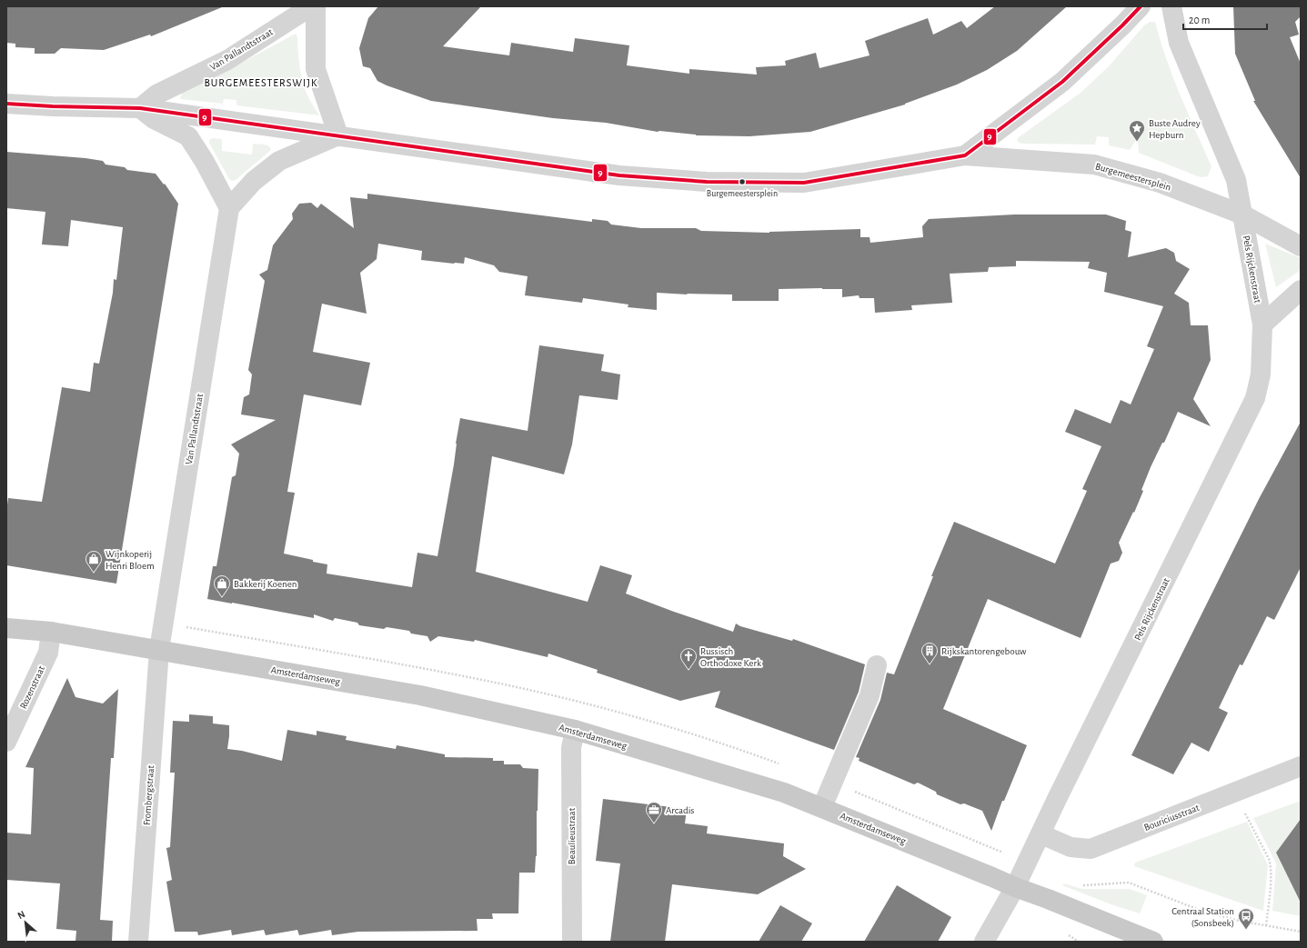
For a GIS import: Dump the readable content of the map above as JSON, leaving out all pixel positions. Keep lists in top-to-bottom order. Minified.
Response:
{"streets":{"main road":["Amsterdamseweg"],"street":["Van Pallandtstraat","Burgemeestersplein","Pels Rijckenstraat","Rozenstraat","Frombergstraat","Bouriciusstraat","Beaulieustraat"]},"crossings":[["Van Pallandtstraat","Amsterdamseweg"],["Van Pallandtstraat","Frombergstraat"],["Burgemeestersplein","Pels Rijckenstraat"],["Pels Rijckenstraat","Amsterdamseweg"],["Pels Rijckenstraat","Bouriciusstraat"],["Amsterdamseweg","Rozenstraat"],["Amsterdamseweg","Frombergstraat"],["Amsterdamseweg","Beaulieustraat"]],"districts":["BURGEMEESTERSWIJK"],"places":{"place":["Buste Audrey Hepburn"],"other":["Burgemeestersplein"],"shop":["Wijnkoperij Henri Bloem","Bakkerij Koenen"],"building":["Rijkskantorengebouw"],"church":["Russisch Orthodoxe Kerk"],"office":["Arcadis"],"bus stop":["Centraal Station (Sonsbeek)"]},"lines":["transit line 9"],"scale_bar":"20 m","north":"top left"}
